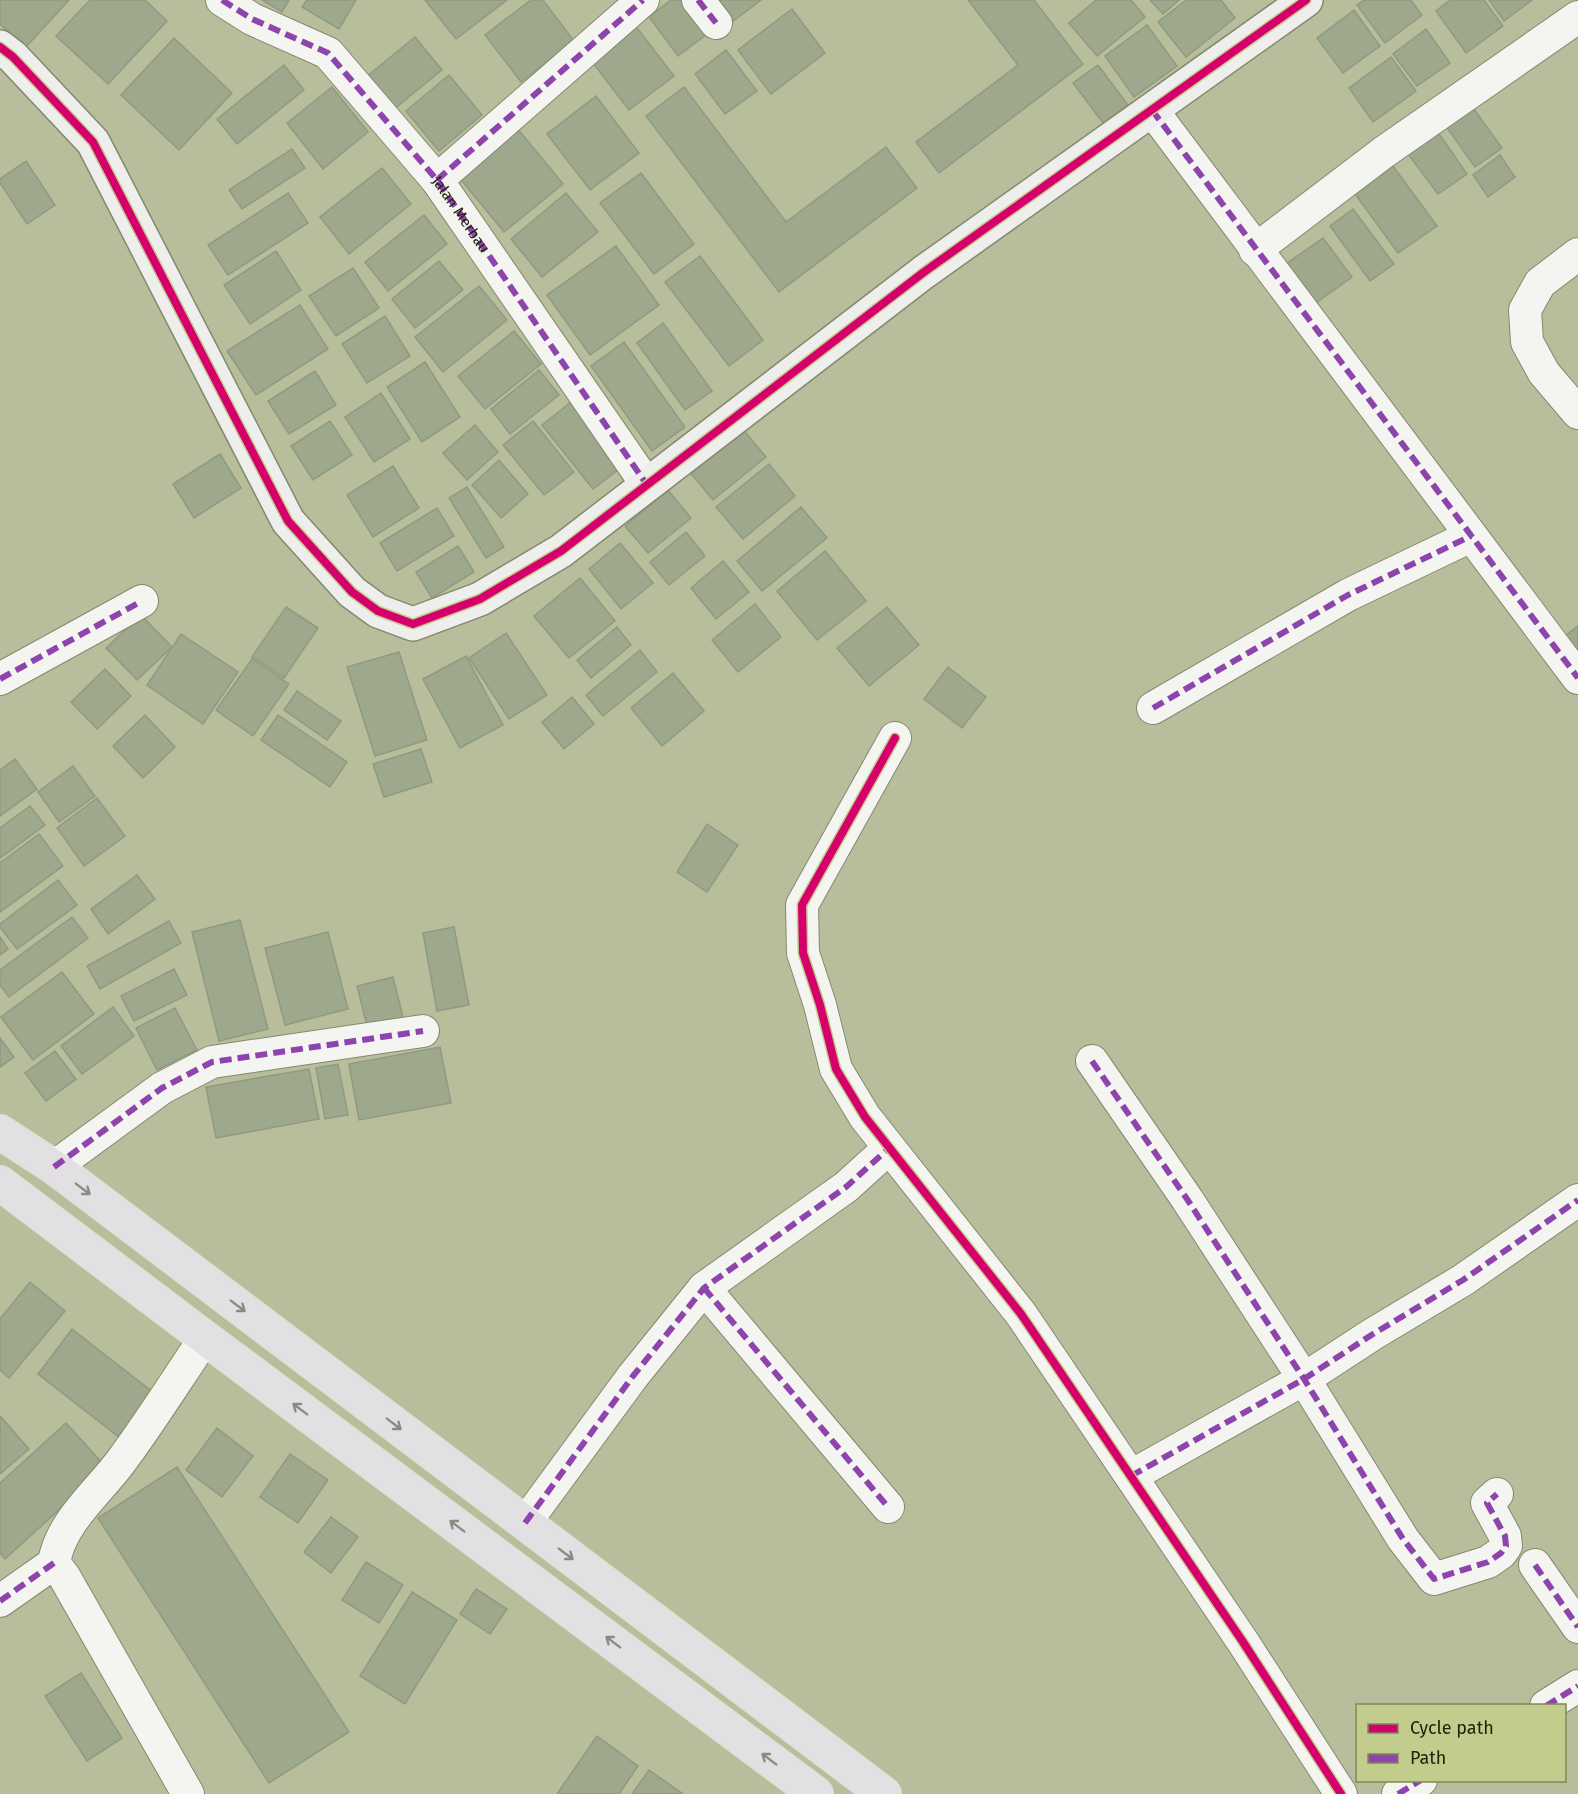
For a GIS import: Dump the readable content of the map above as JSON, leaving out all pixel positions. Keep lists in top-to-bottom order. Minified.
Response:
{"streets":{"street":["Jalan Merbau"]},"legend":["Cycle path","Path"]}
